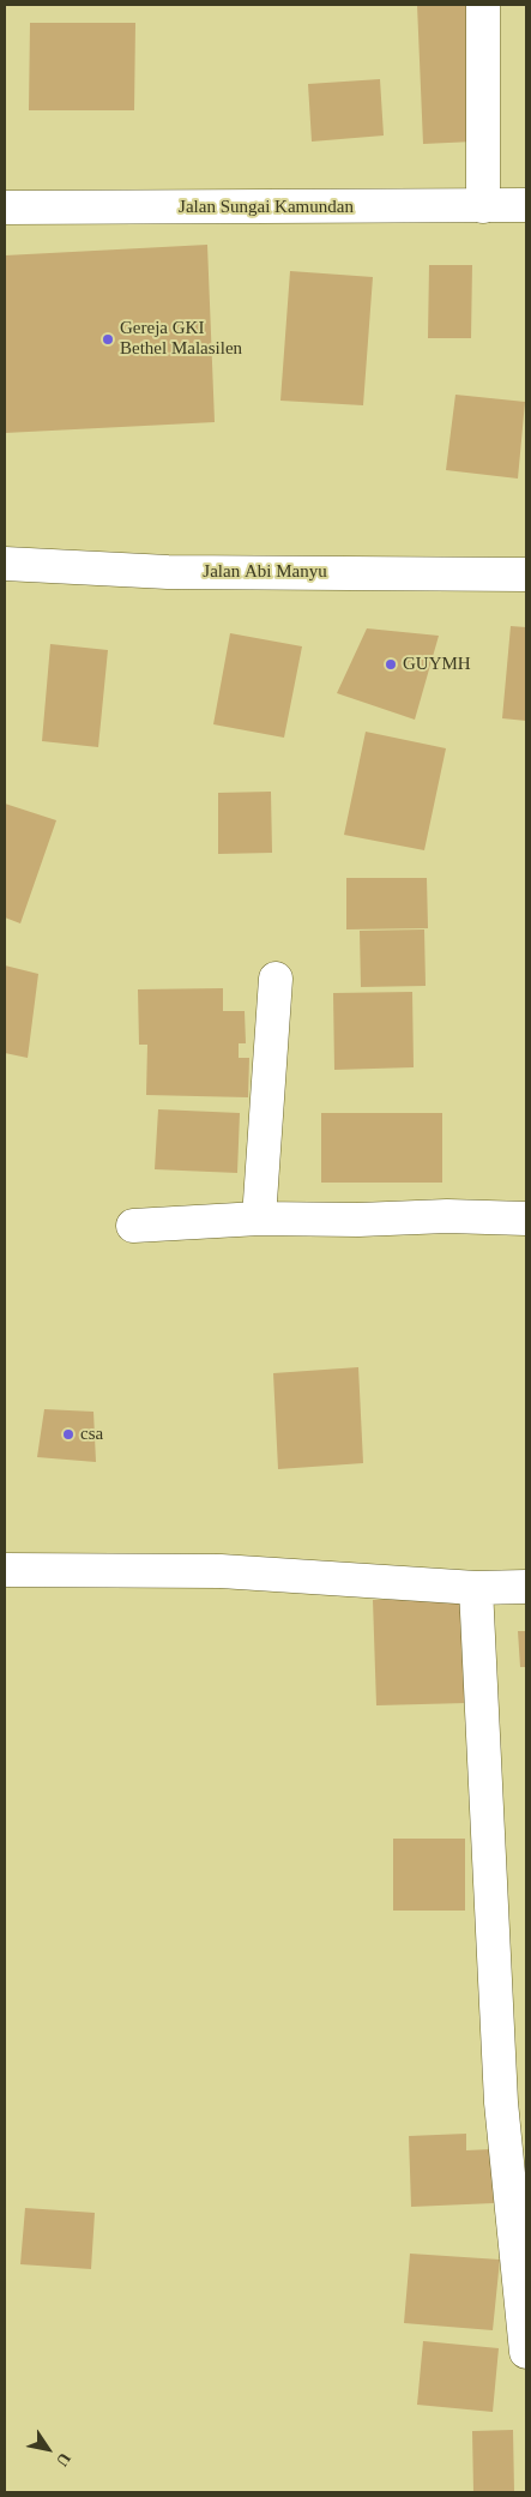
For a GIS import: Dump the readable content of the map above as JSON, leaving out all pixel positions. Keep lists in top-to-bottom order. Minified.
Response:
{"streets":{"street":["Jalan Sungai Kamundan","Jalan Abi Manyu"]},"places":["Gereja GKI Bethel Malasilen","GUYMH","csa"],"north":"bottom right"}
